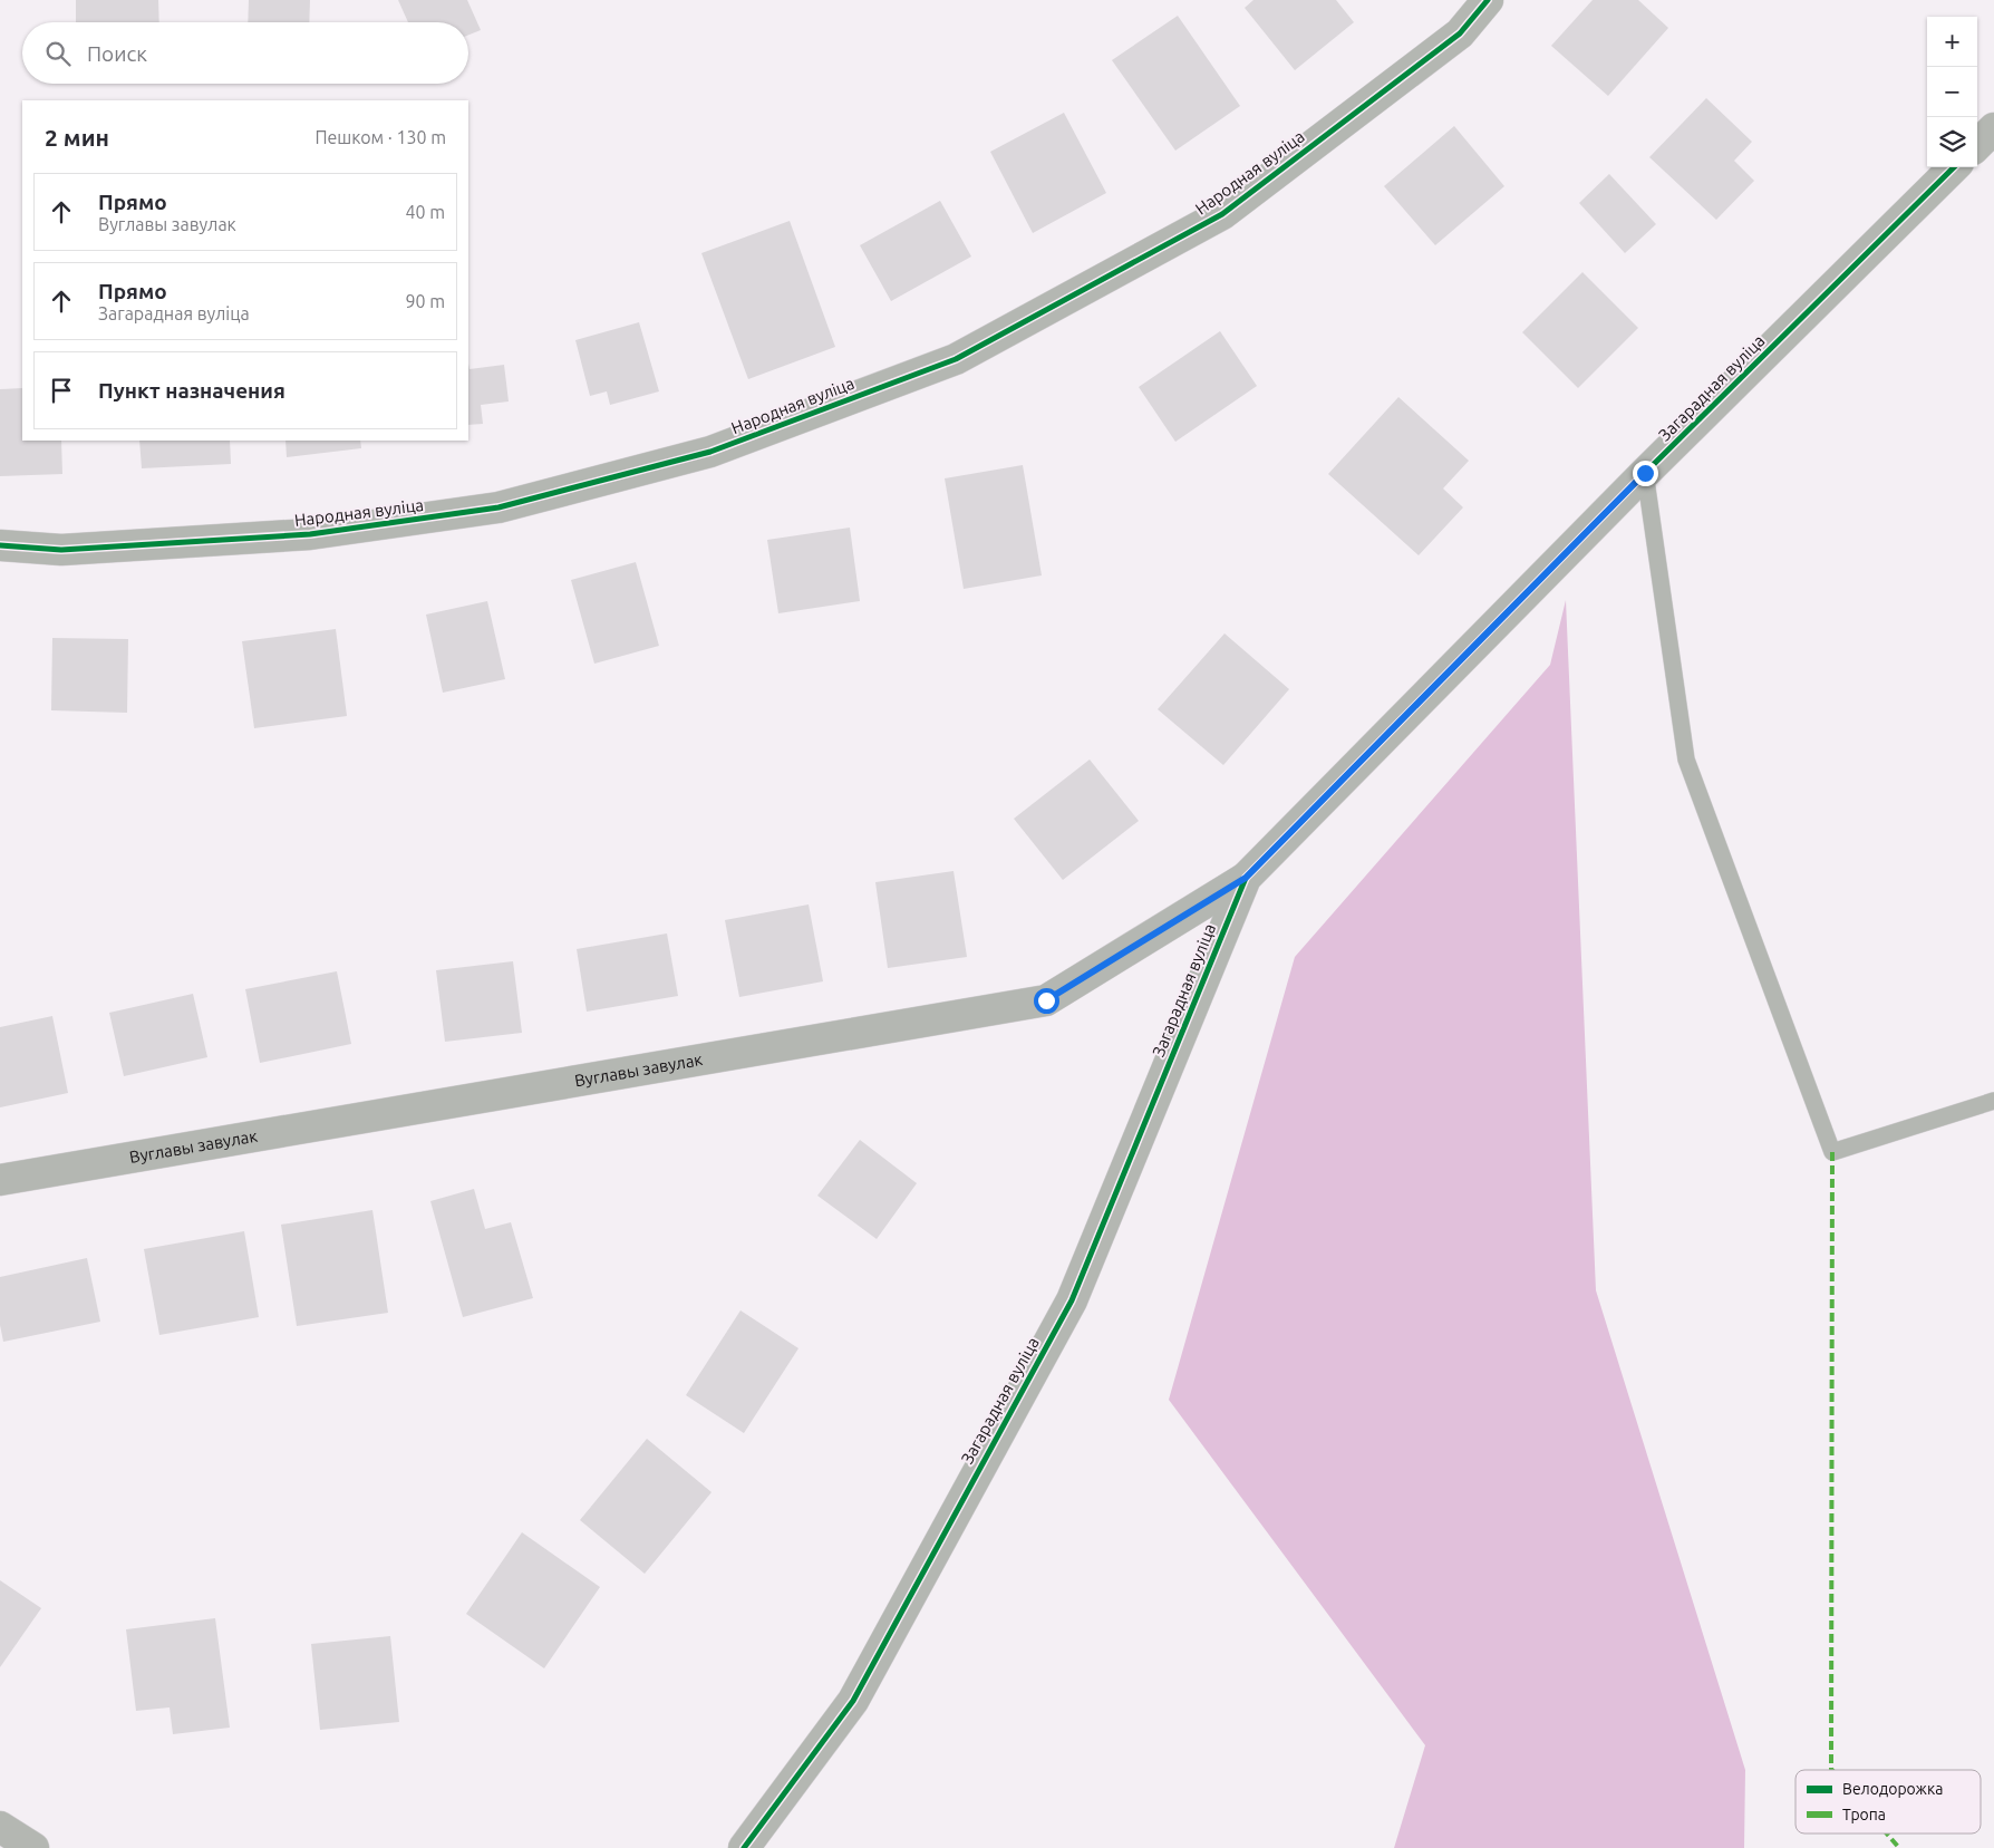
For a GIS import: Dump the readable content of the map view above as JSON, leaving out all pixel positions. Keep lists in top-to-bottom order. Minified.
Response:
{"streets":{"street":["Народная вуліца","Загарадная вуліца","Вуглавы завулак"]},"crossings":[["Загарадная вуліца","Вуглавы завулак"]],"legend":["Велодорожка","Тропа"],"page":{"map_buttons":["+","−"],"search":"Поиск","heading":["2 мин","Пешком · 130 m"],"list":[["Прямо","Вуглавы завулак","40 m"],["Прямо","Загарадная вуліца","90 m"],"Пункт назначения"]}}
